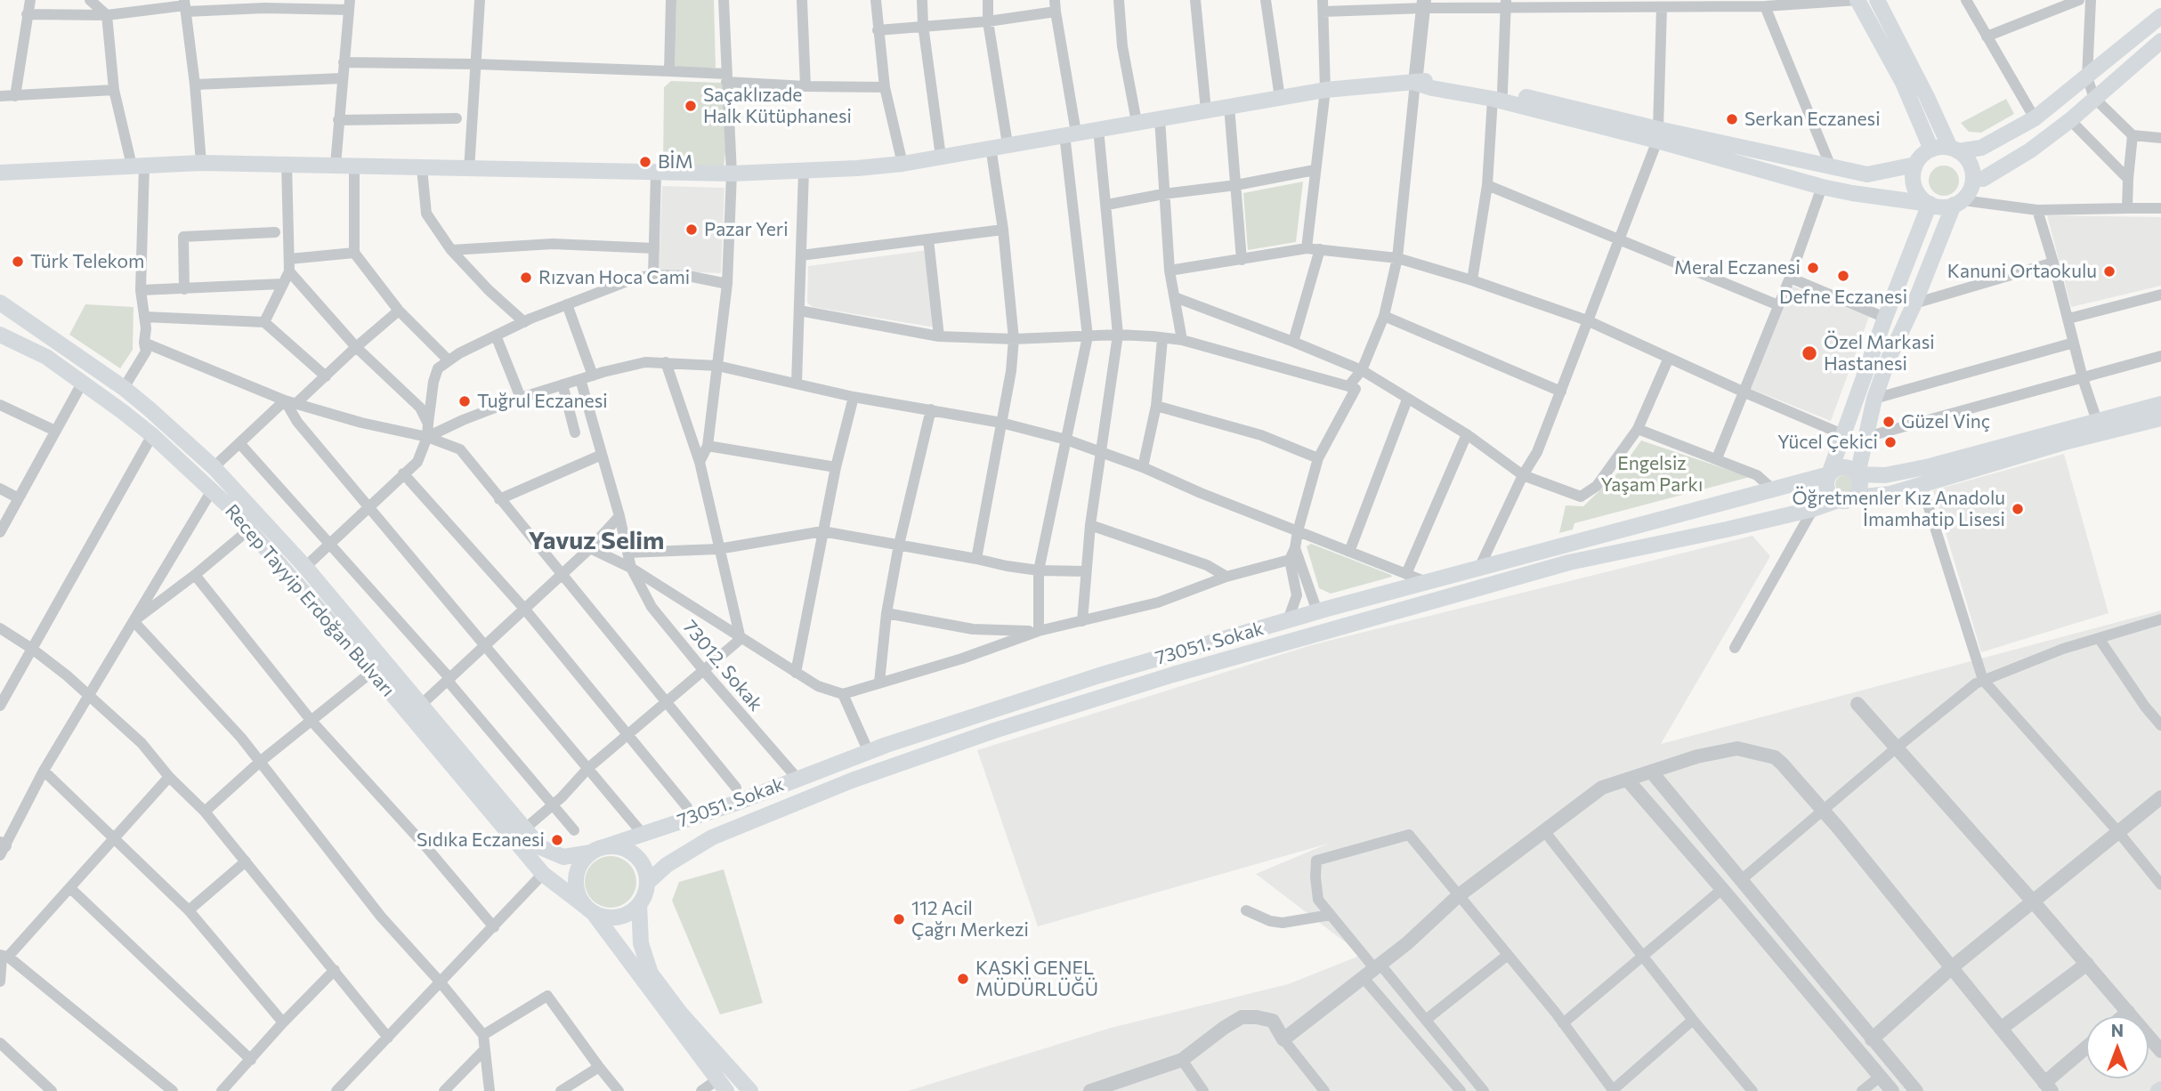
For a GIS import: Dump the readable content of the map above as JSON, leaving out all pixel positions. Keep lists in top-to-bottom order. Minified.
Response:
{"streets":{"main road":["Recep Tayyip Erdoğan Bulvarı","73051. Sokak"],"street":["73012. Sokak"]},"crossings":[["Recep Tayyip Erdoğan Bulvarı","73051. Sokak"],["73051. Sokak","73012. Sokak"]],"districts":["Yavuz Selim"],"parks":["Engelsiz Yaşam Parkı"],"places":["Saçaklızade Halk Kütüphanesi","Serkan Eczanesi","BİM","Pazar Yeri","Türk Telekom","Meral Eczanesi","Kanuni Ortaokulu","Defne Eczanesi","Rızvan Hoca Cami","Özel Markasi Hastanesi","Tuğrul Eczanesi","Güzel Vinç","Yücel Çekici","Öğretmenler Kız Anadolu İmamhatip Lisesi","Sıdıka Eczanesi","112 Acil Çağrı Merkezi","KASKİ GENEL MÜDÜRLÜĞÜ"],"north":"top"}
